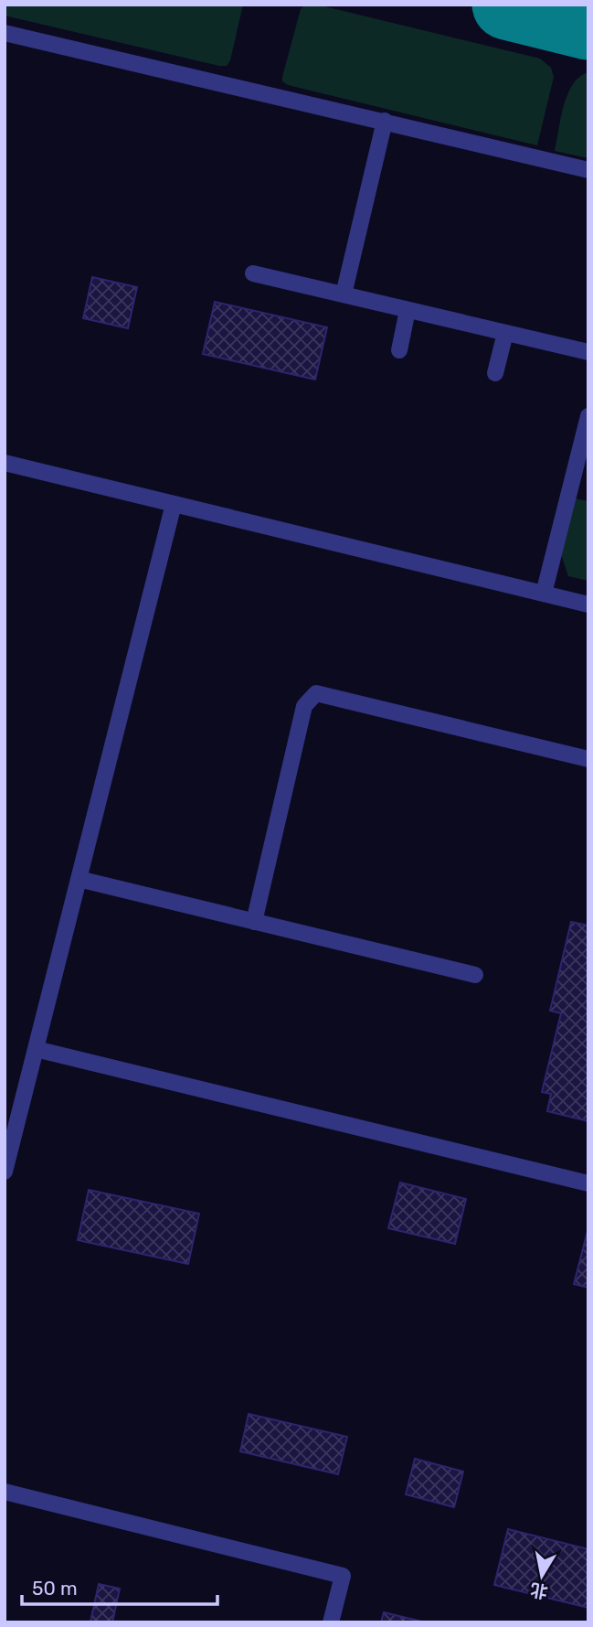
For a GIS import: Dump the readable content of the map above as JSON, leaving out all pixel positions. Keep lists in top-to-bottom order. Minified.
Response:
{"scale_bar":"50 m","north":"bottom"}
